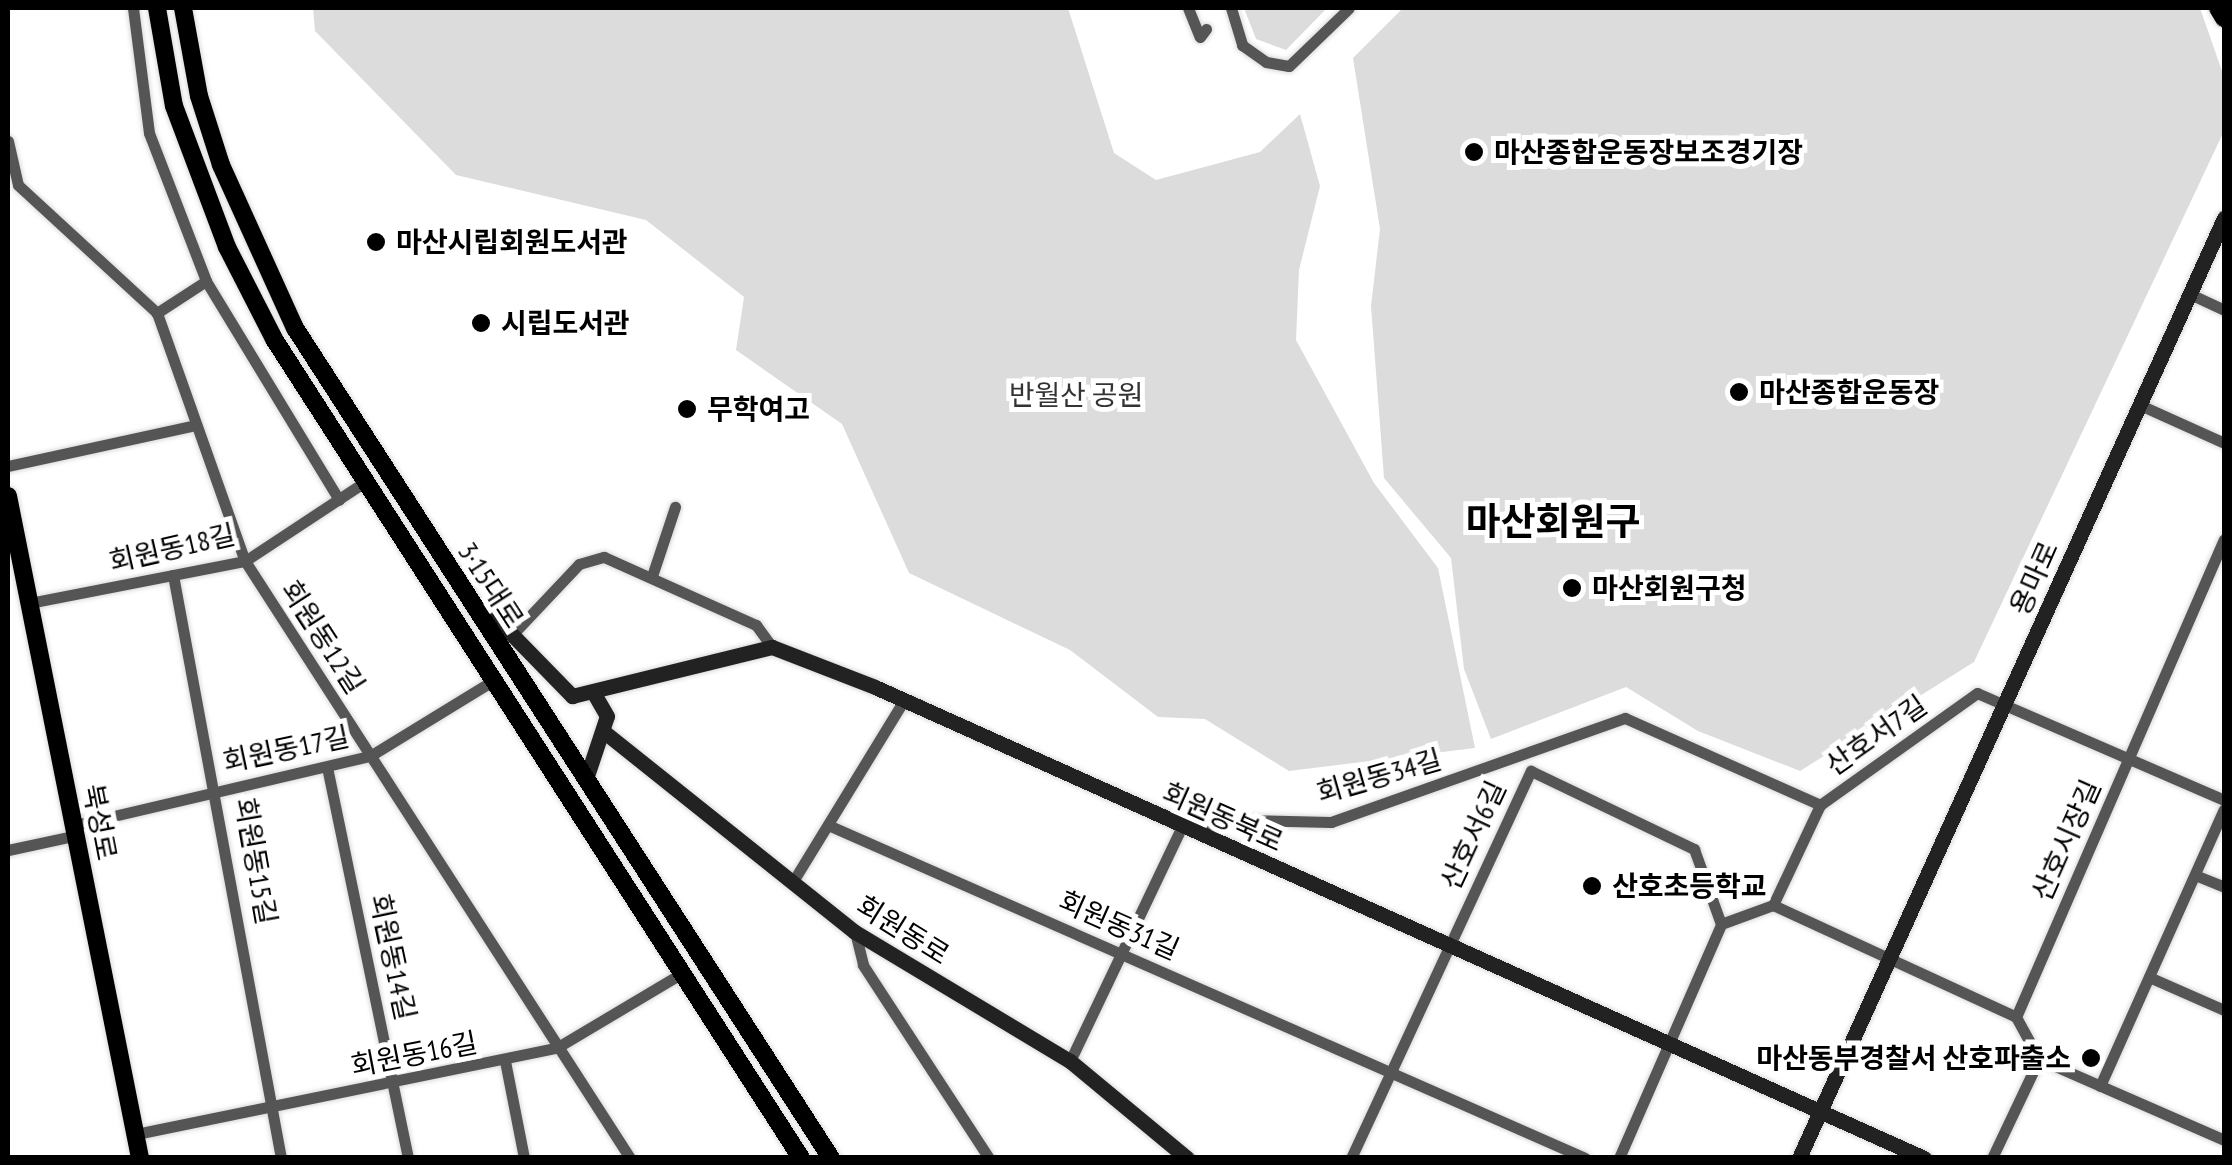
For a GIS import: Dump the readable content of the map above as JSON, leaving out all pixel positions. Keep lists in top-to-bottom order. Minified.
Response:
{"streets":{"main road":["용마로","3·15대로","회원동북로","북성로","회원동로"],"street":["회원동18길","회원동12길","산호서7길","회원동17길","회원동34길","산호서6길","산호시장길","회원동15길","회원동31길","회원동14길","회원동16길"]},"crossings":[["회원동18길","3·15대로"],["회원동18길","회원동12길"],["회원동18길","북성로"],["회원동18길","회원동15길"],["용마로","산호서7길"],["용마로","회원동북로"],["3·15대로","회원동17길"],["3·15대로","회원동16길"],["회원동12길","회원동17길"],["회원동12길","회원동16길"],["회원동17길","북성로"],["회원동17길","회원동15길"],["회원동17길","회원동14길"],["회원동34길","회원동북로"],["회원동북로","산호서6길"],["북성로","회원동16길"],["산호서6길","회원동31길"],["회원동15길","회원동16길"],["회원동14길","회원동16길"]],"districts":["마산회원구"],"parks":["반월산 공원"],"places":["마산종합운동장보조경기장","마산시립회원도서관","시립도서관","마산종합운동장","무학여고","마산회원구청","산호초등학교","마산동부경찰서 산호파출소"]}
